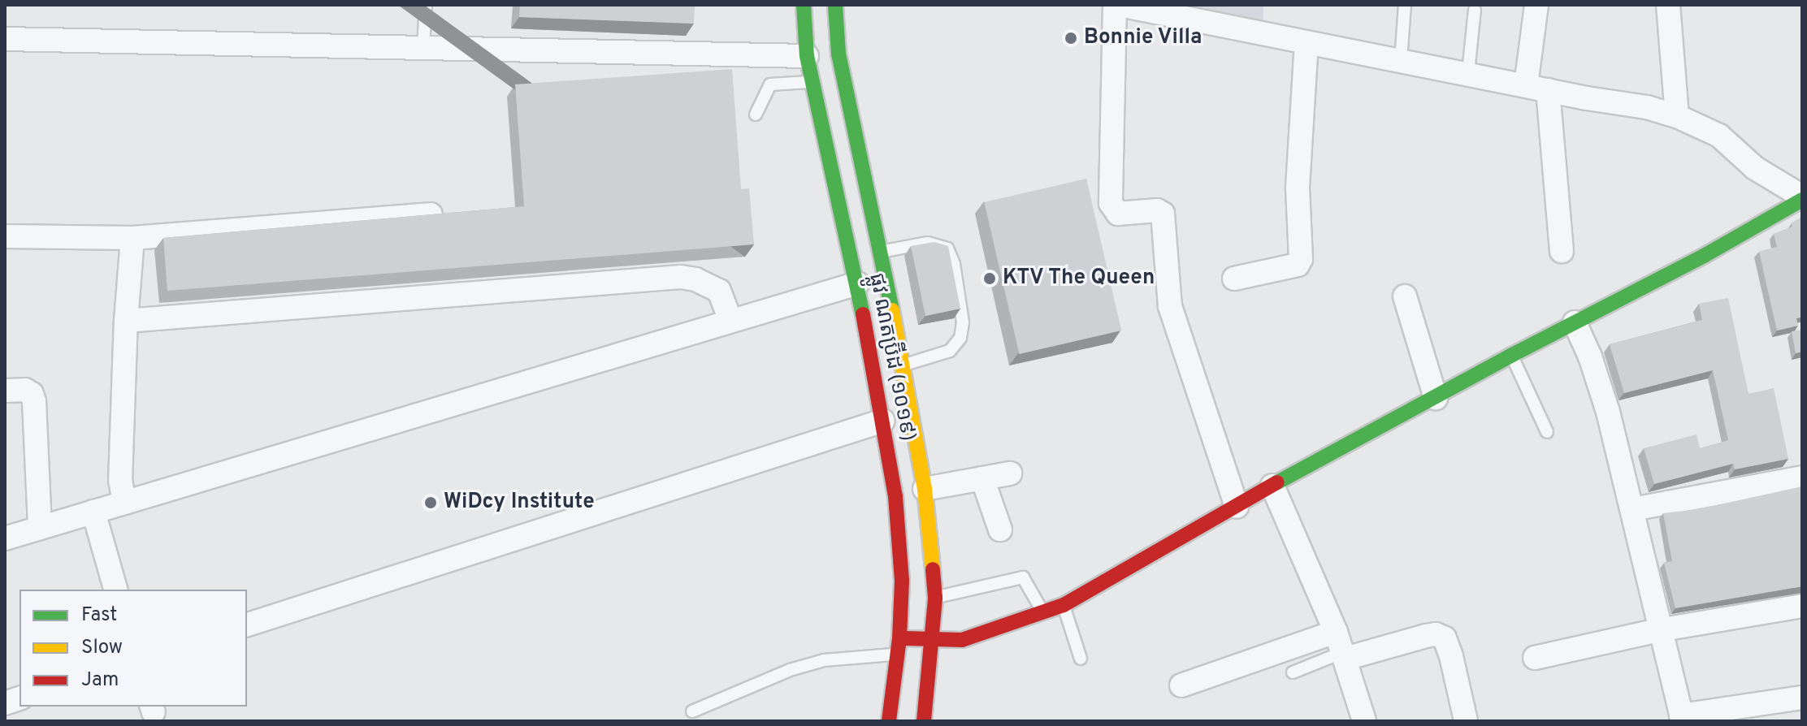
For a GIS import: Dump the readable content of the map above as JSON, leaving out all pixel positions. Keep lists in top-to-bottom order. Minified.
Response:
{"streets":{"main road":["ផ្លូវ ណតប្រ៊ីដ (១០១៩)"]},"places":["Bonnie Villa","KTV The Queen","WiDcy Institute"],"legend":["Fast","Slow","Jam"]}
